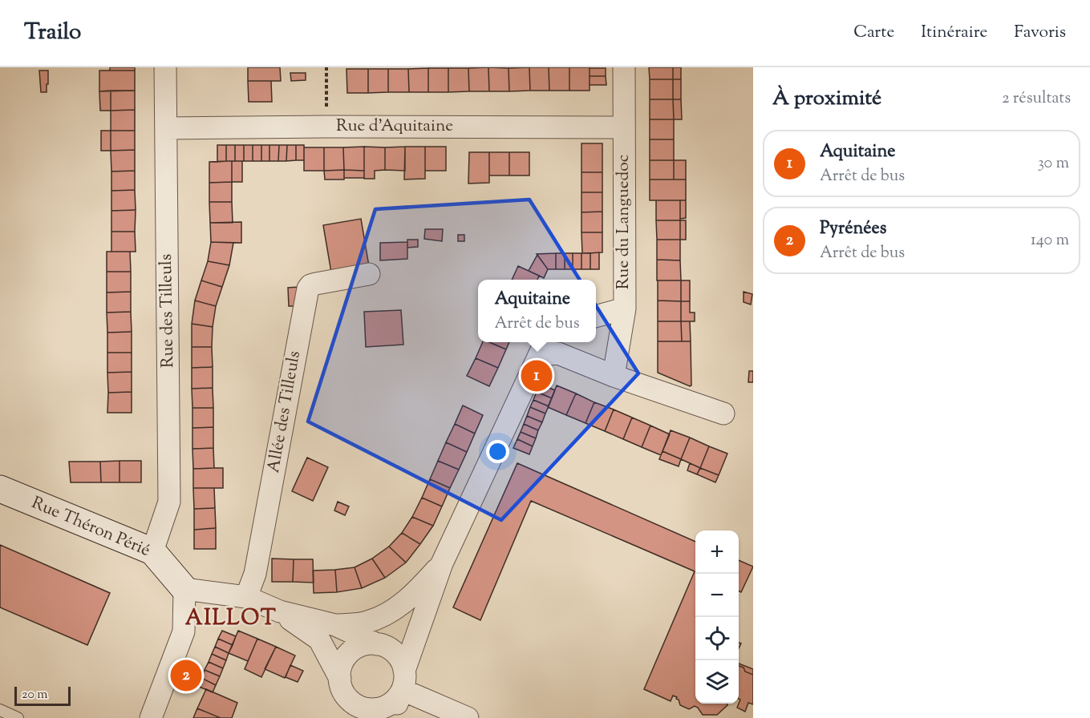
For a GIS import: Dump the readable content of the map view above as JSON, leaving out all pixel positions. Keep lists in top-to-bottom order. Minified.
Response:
{"streets":{"street":["Rue d'Aquitaine","Rue du Languedoc","Rue des Tilleuls","Allée des Tilleuls","Rue Théron Périé"]},"crossings":[["Rue d'Aquitaine","Rue du Languedoc"],["Rue d'Aquitaine","Rue des Tilleuls"],["Rue des Tilleuls","Rue Théron Périé"]],"districts":["AILLOT"],"scale_bar":"20 m","page":{"header":"Trailo","nav":["Carte","Itinéraire","Favoris"],"heading":["À proximité","2 résultats"],"list":[{"mark":"1","name":"Aquitaine","note":"Arrêt de bus","value":"30 m"},{"mark":"2","name":"Pyrénées","note":"Arrêt de bus","value":"140 m"}],"popup":["Aquitaine","Arrêt de bus"],"pins":["1","2"],"map_buttons":["+","−"],"scale":"20 m"}}
